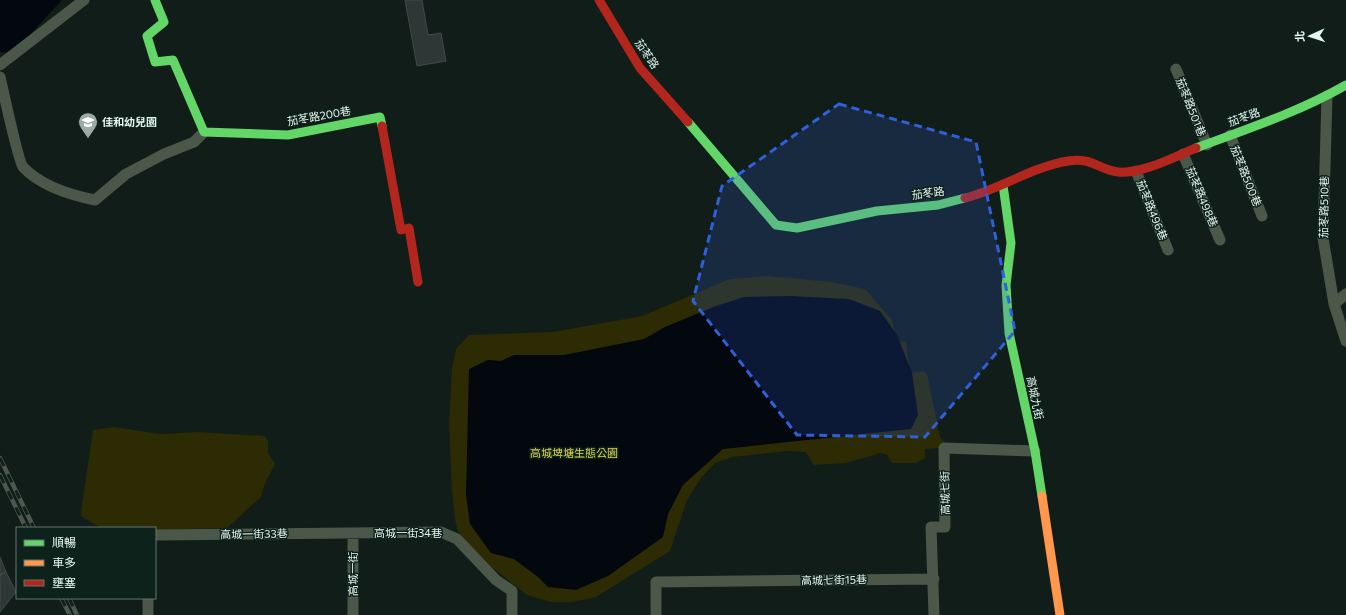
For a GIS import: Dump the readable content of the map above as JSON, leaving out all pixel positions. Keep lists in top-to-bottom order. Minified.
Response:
{"streets":{"street":["茄苳路","茄苳路501巷","茄苳路200巷","茄苳路500巷","茄苳路498巷","茄苳路510巷","茄苳路496巷","高城九街","高城七街","高城一街34巷","高城一街33巷","高城一街","高城七街15巷"]},"crossings":[["茄苳路","茄苳路501巷"],["茄苳路","茄苳路500巷"],["茄苳路","茄苳路498巷"],["茄苳路","茄苳路510巷"],["茄苳路","茄苳路496巷"],["茄苳路","高城九街"],["高城九街","高城七街"],["高城七街","高城七街15巷"],["高城一街34巷","高城一街33巷"],["高城一街34巷","高城一街"],["高城一街33巷","高城一街"]],"parks":["高城埤塘生態公園"],"places":{"school or university":["佳和幼兒園"]},"legend":["順暢","車多","壅塞"],"north":"left"}
